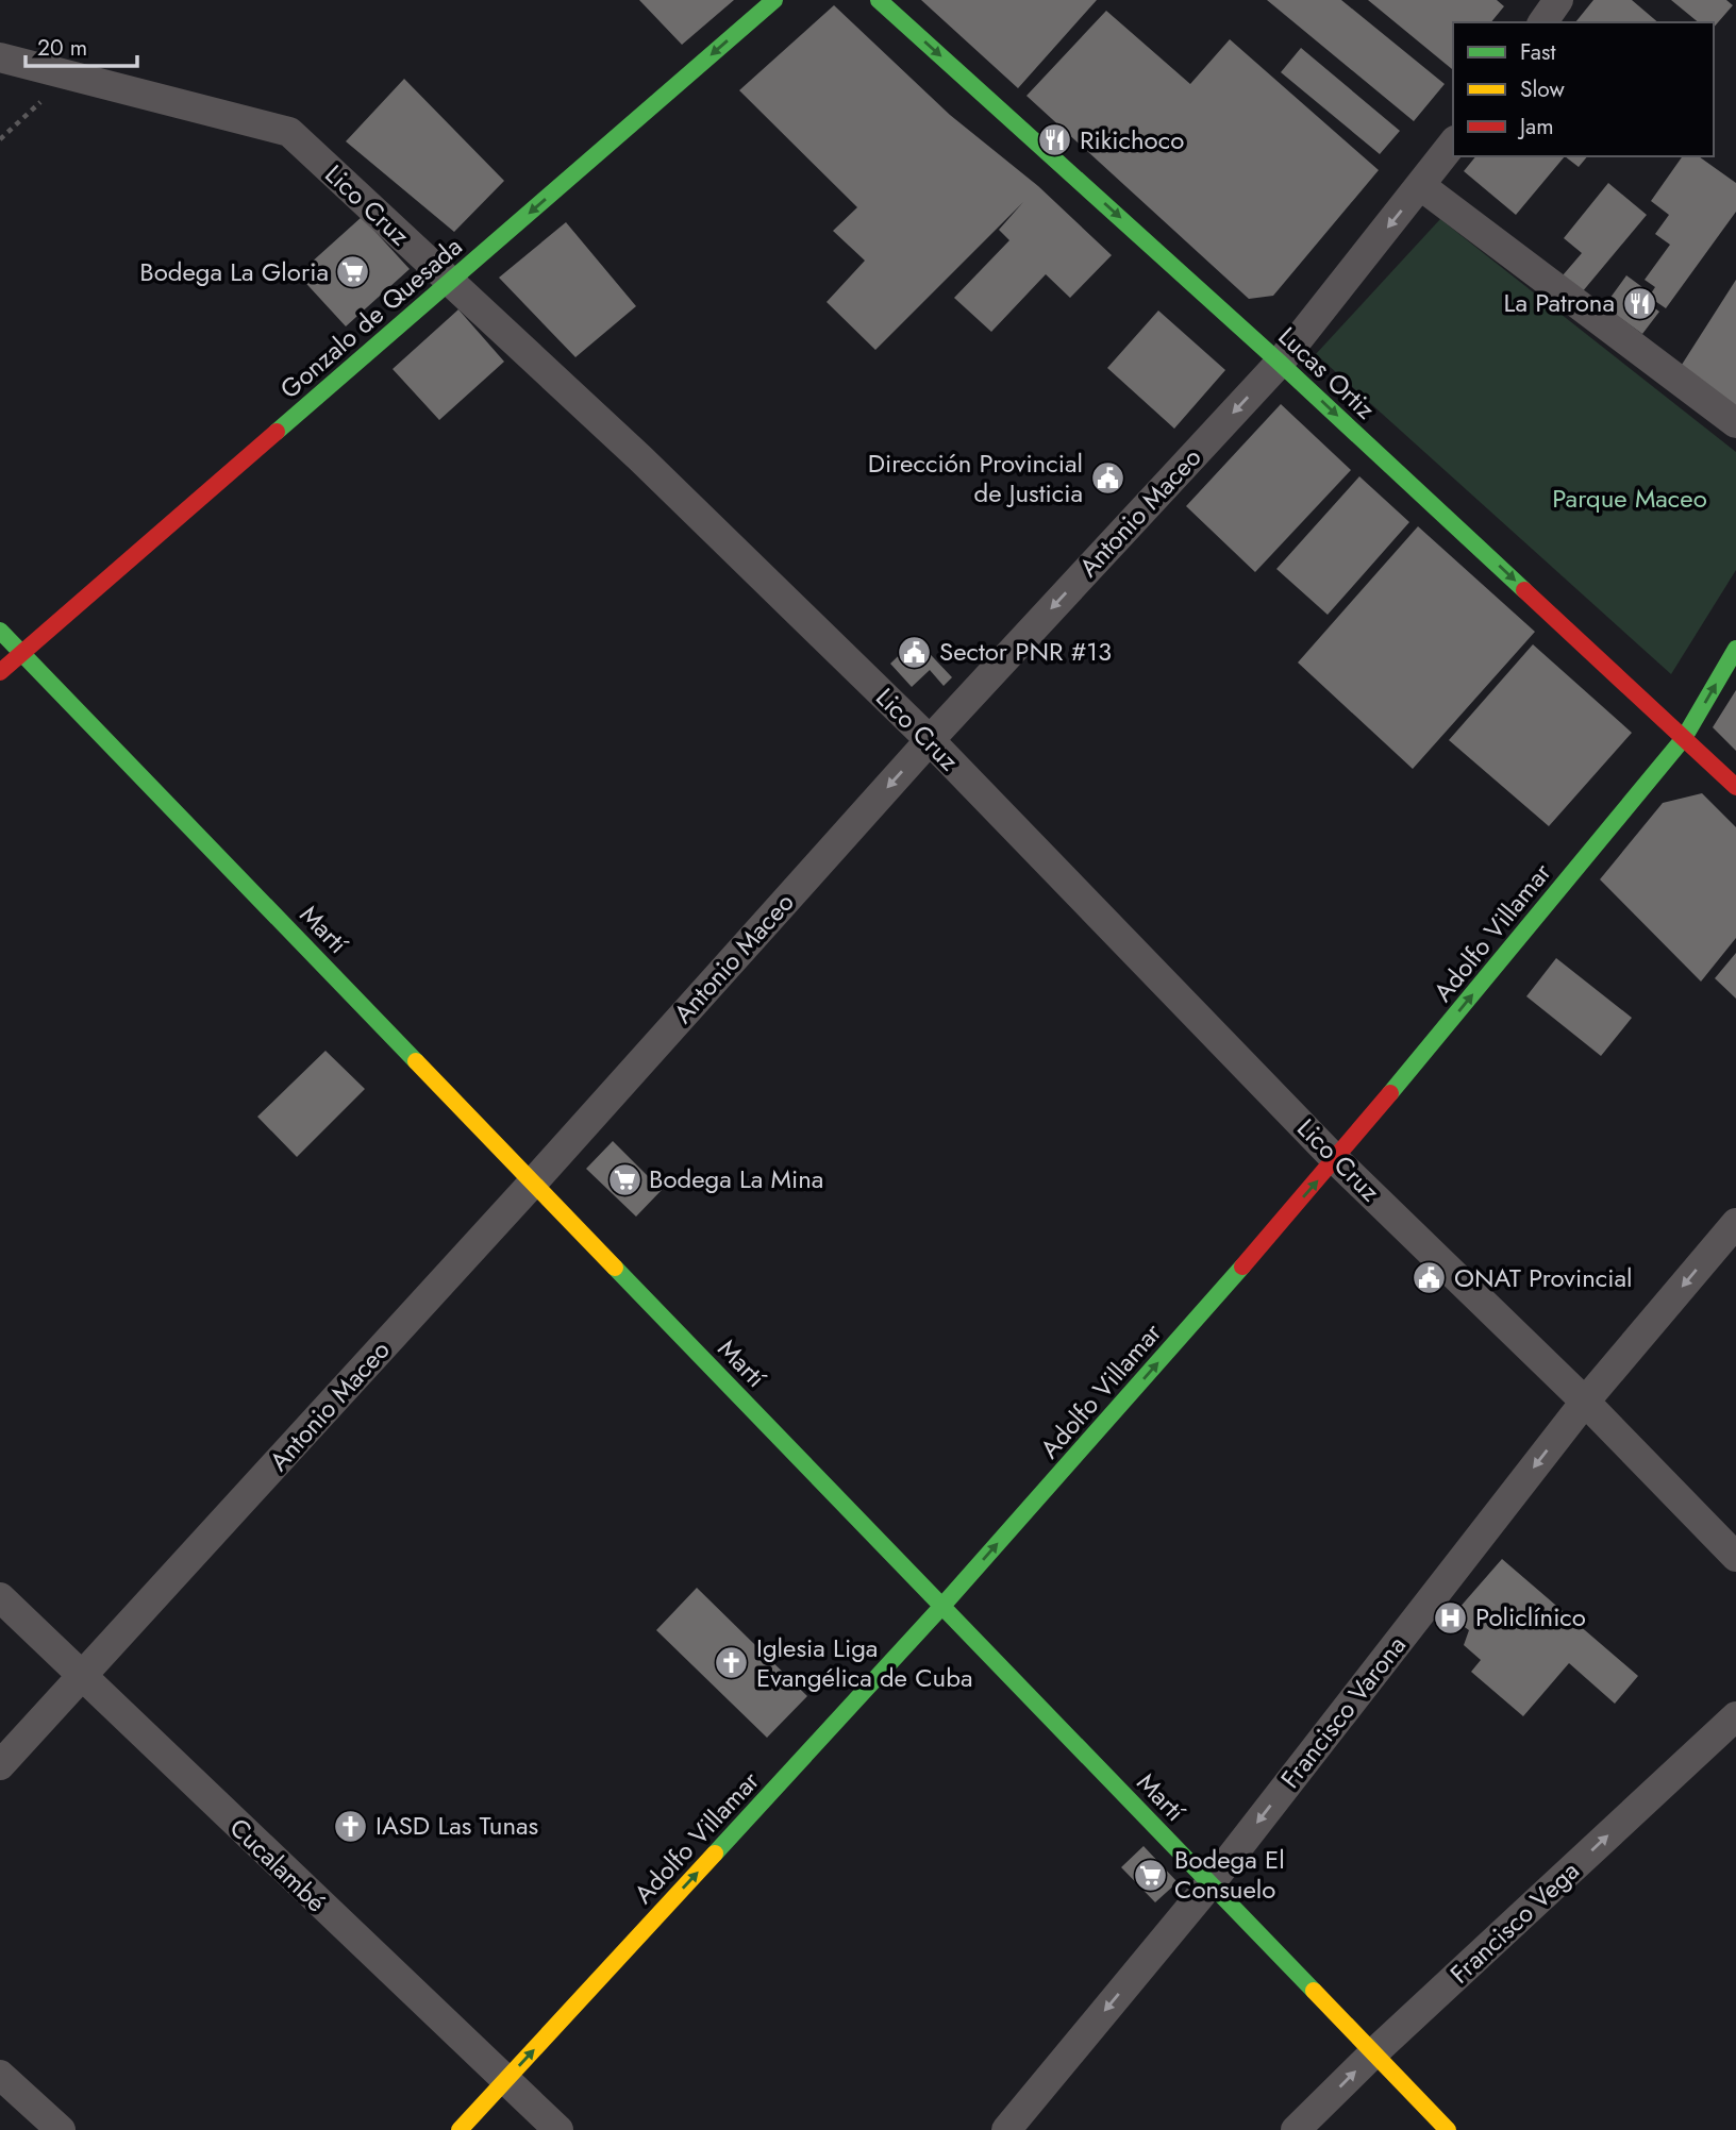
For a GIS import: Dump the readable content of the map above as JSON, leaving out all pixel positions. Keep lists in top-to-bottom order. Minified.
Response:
{"streets":{"main road":["Gonzalo de Quesada","Lucas Ortiz","Martí","Adolfo Villamar"],"street":["Lico Cruz","Antonio Maceo","Francisco Varona","Cucalambé","Francisco Vega"]},"crossings":[["Lico Cruz","Gonzalo de Quesada"],["Lico Cruz","Antonio Maceo"],["Lico Cruz","Adolfo Villamar"],["Lico Cruz","Francisco Varona"],["Gonzalo de Quesada","Martí"],["Lucas Ortiz","Antonio Maceo"],["Lucas Ortiz","Adolfo Villamar"],["Antonio Maceo","Martí"],["Antonio Maceo","Cucalambé"],["Martí","Adolfo Villamar"],["Martí","Francisco Varona"],["Martí","Francisco Vega"],["Adolfo Villamar","Cucalambé"]],"one_way":["Gonzalo de Quesada","Lucas Ortiz","Antonio Maceo","Adolfo Villamar","Francisco Varona","Francisco Vega"],"parks":["Parque Maceo"],"places":{"restaurant":["Rikichoco","La Patrona"],"supermarket":["Bodega La Gloria","Bodega La Mina","Bodega El Consuelo"],"public building":["Dirección Provincial de Justicia","Sector PNR #13","ONAT Provincial"],"hospital":["Policlínico"],"church":["Iglesia Liga Evangélica de Cuba","IASD Las Tunas"]},"legend":["Fast","Slow","Jam"],"scale_bar":"20 m"}
